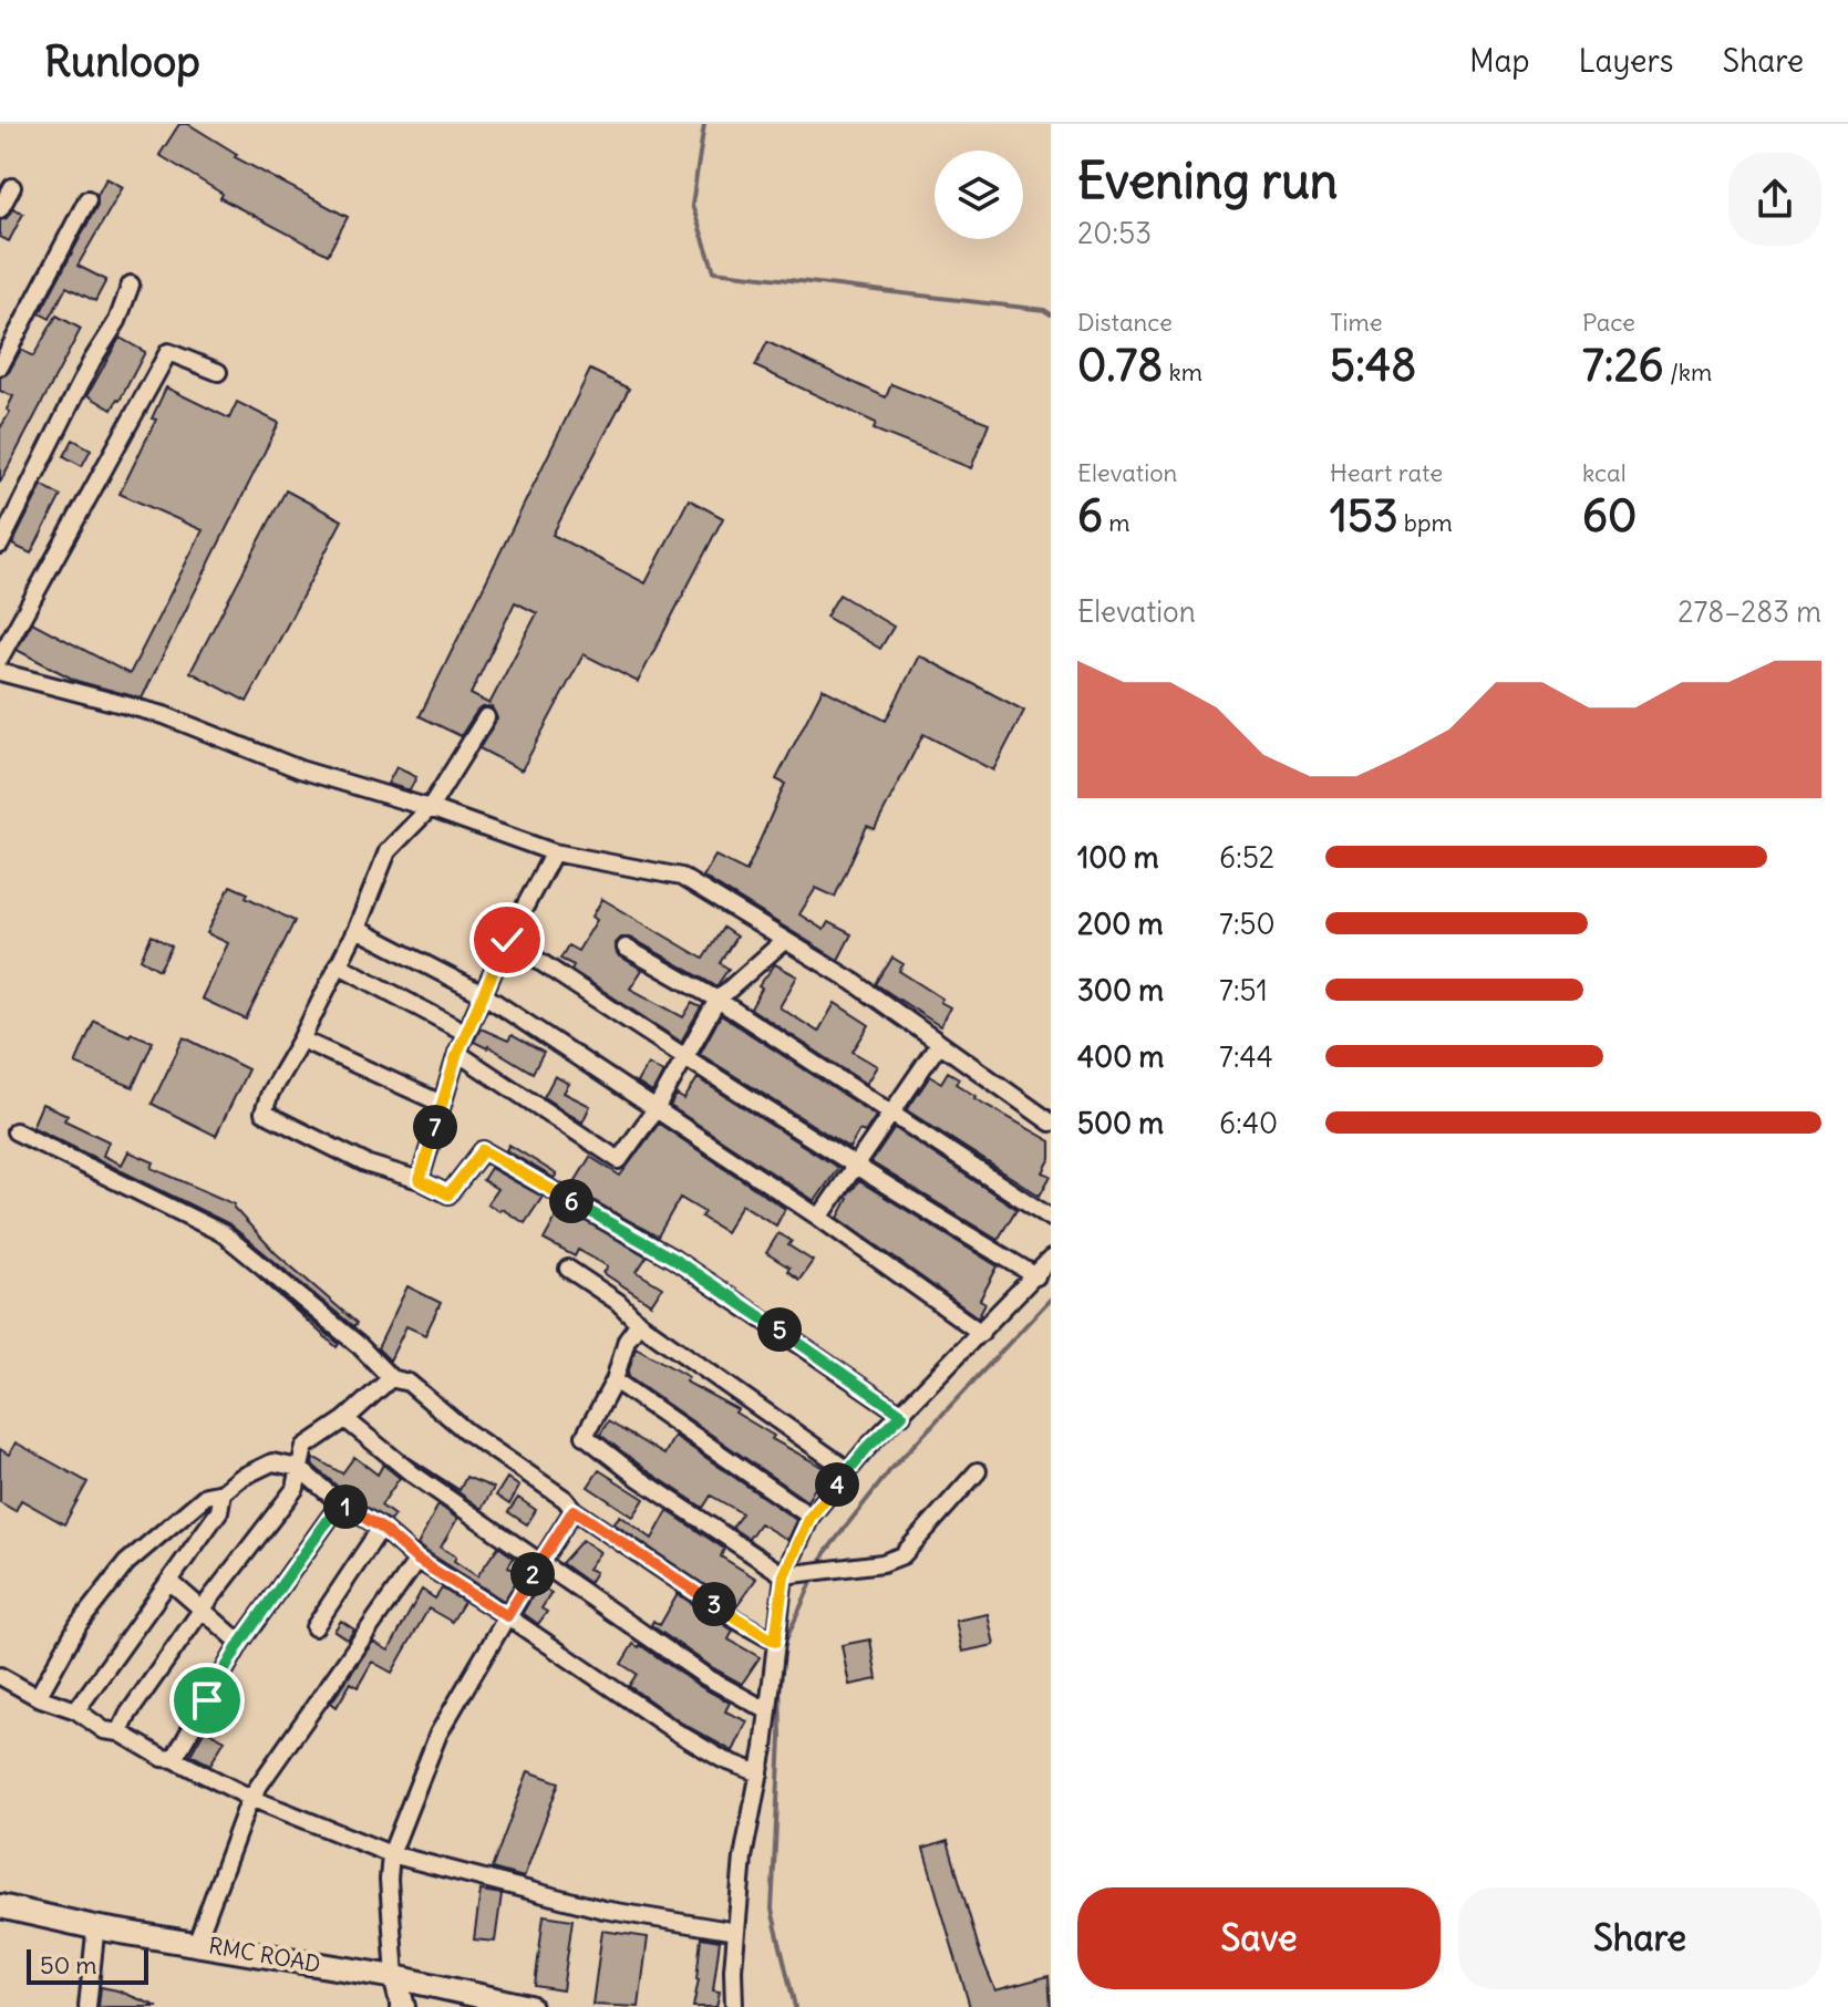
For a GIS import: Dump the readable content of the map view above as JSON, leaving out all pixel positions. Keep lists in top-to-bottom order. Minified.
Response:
{"streets":{"street":["RMC ROAD"]},"scale_bar":"50 m","page":{"header":"Runloop","nav":["Map","Layers","Share"],"heading":["Evening run","20:53"],"stats":[["Distance","0.78 km"],["Time","5:48"],["Pace","7:26 /km"],["Elevation","6 m"],["Heart rate","153 bpm"],["kcal","60"]],"chart":["Elevation","278–283 m"],"list":[{"name":"100 m","note":"6:52"},{"name":"200 m","note":"7:50"},{"name":"300 m","note":"7:51"},{"name":"400 m","note":"7:44"},{"name":"500 m","note":"6:40"}],"pins":["7","6","5","4","1","2","3"],"buttons":["Save","Share"],"scale":"50 m"}}
